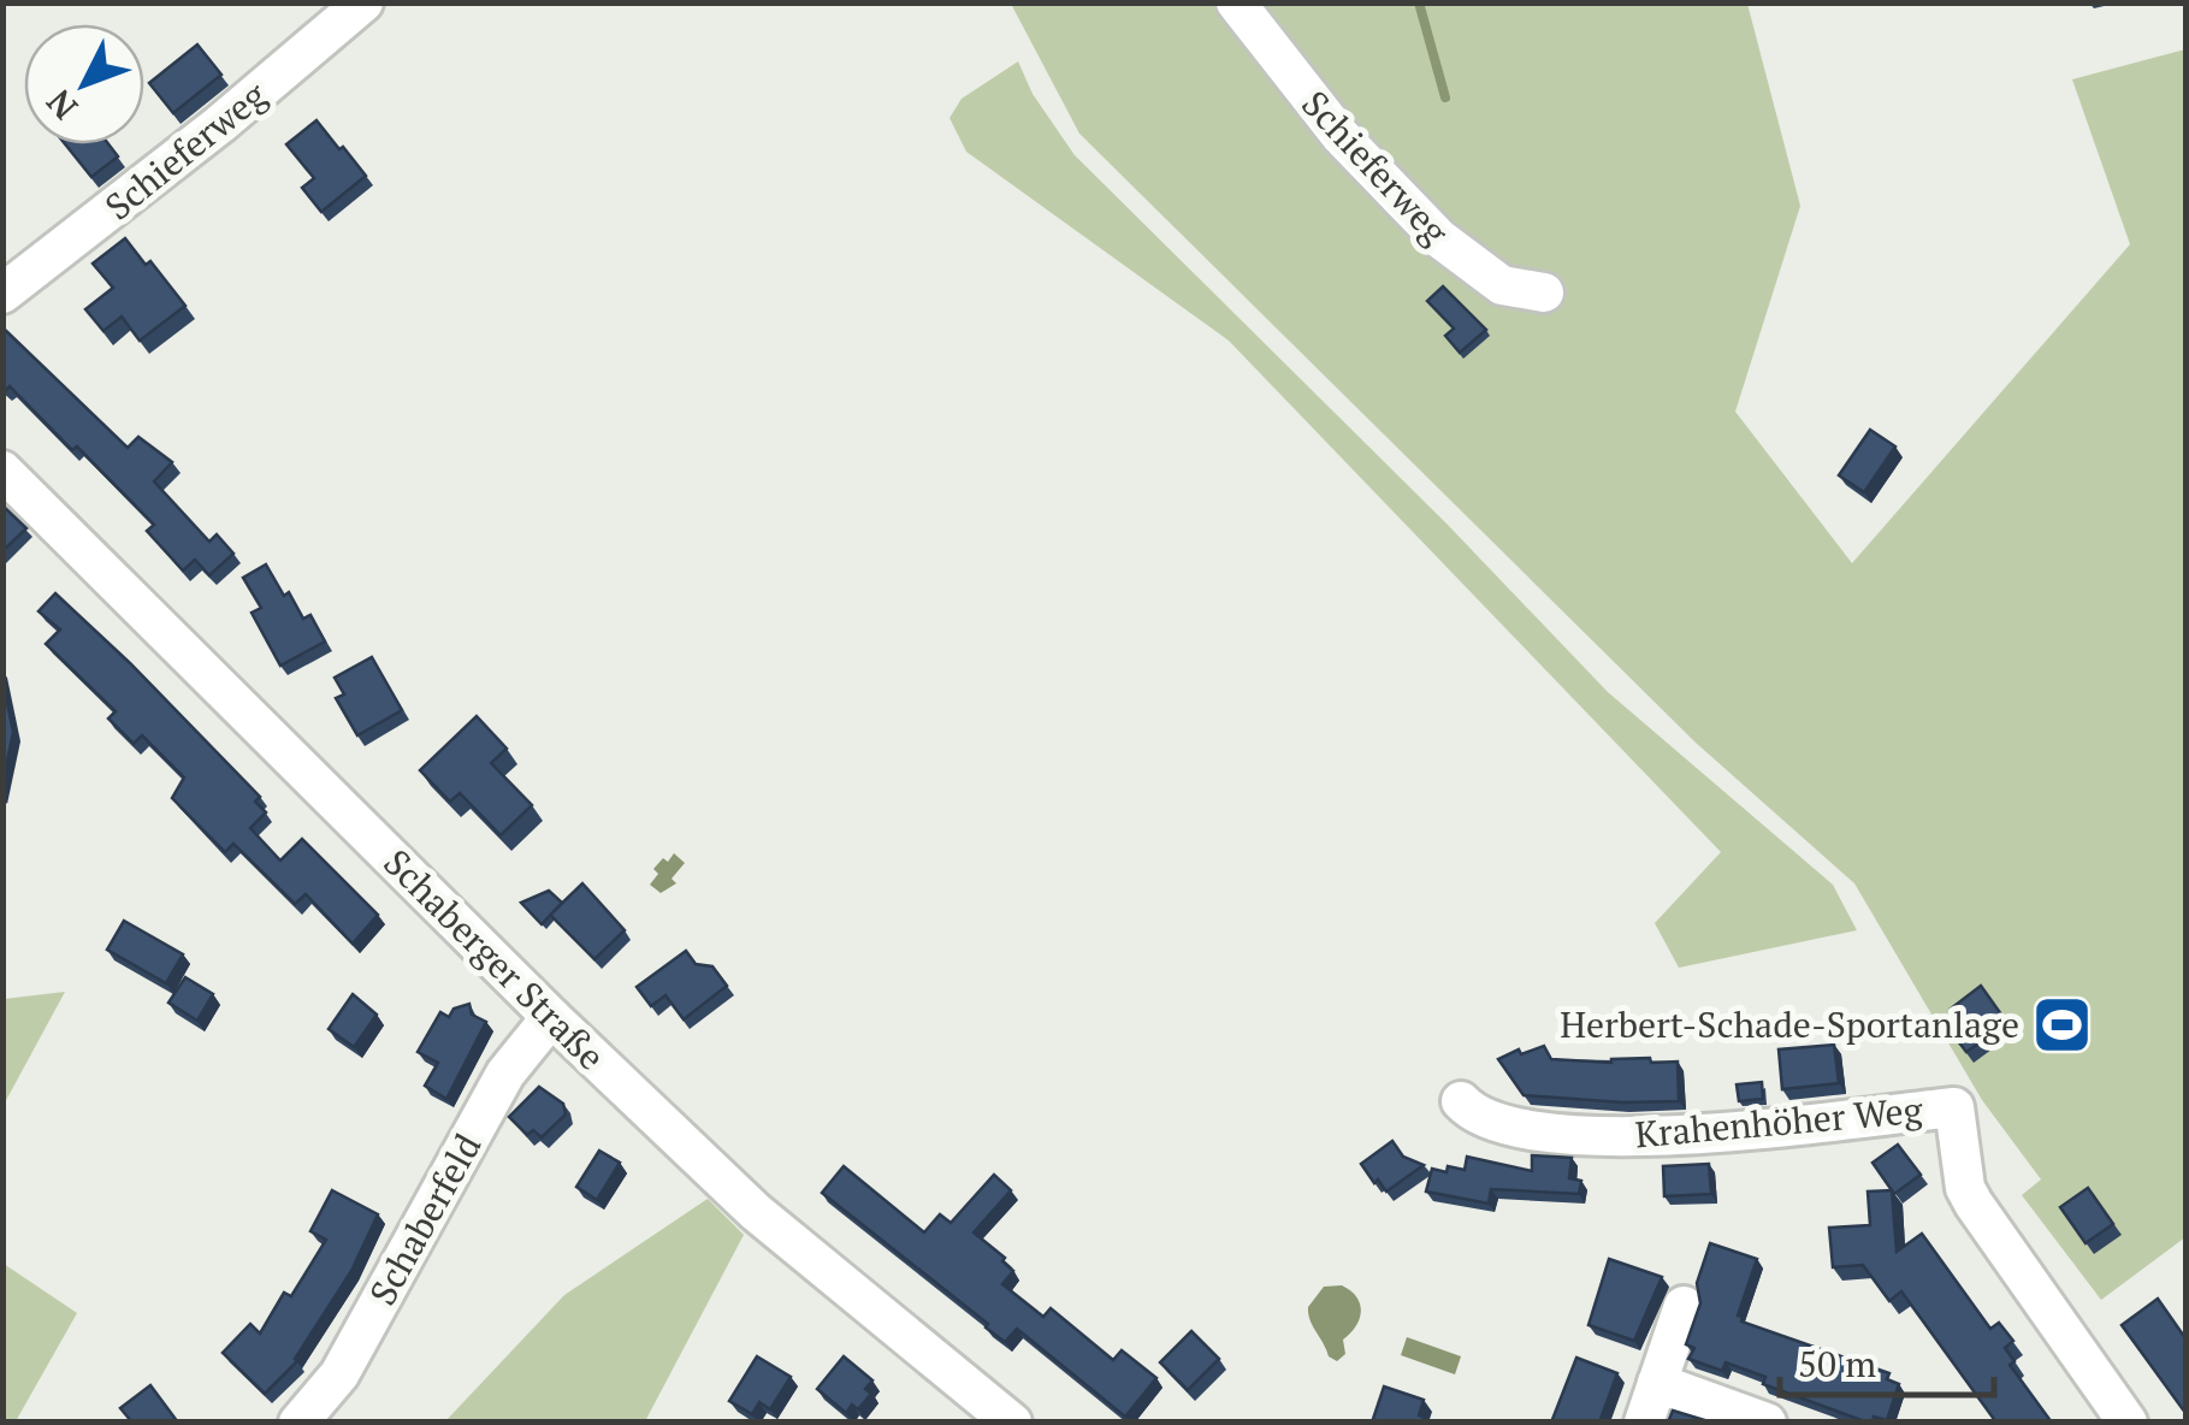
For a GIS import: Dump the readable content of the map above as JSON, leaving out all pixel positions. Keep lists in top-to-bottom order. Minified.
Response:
{"streets":{"street":["Schieferweg","Schaberger Straße","Krahenhöher Weg","Schaberfeld"]},"crossings":[["Schaberger Straße","Schaberfeld"]],"places":{"sports":["Herbert-Schade-Sportanlage"]},"scale_bar":"50 m","north":"bottom left"}
